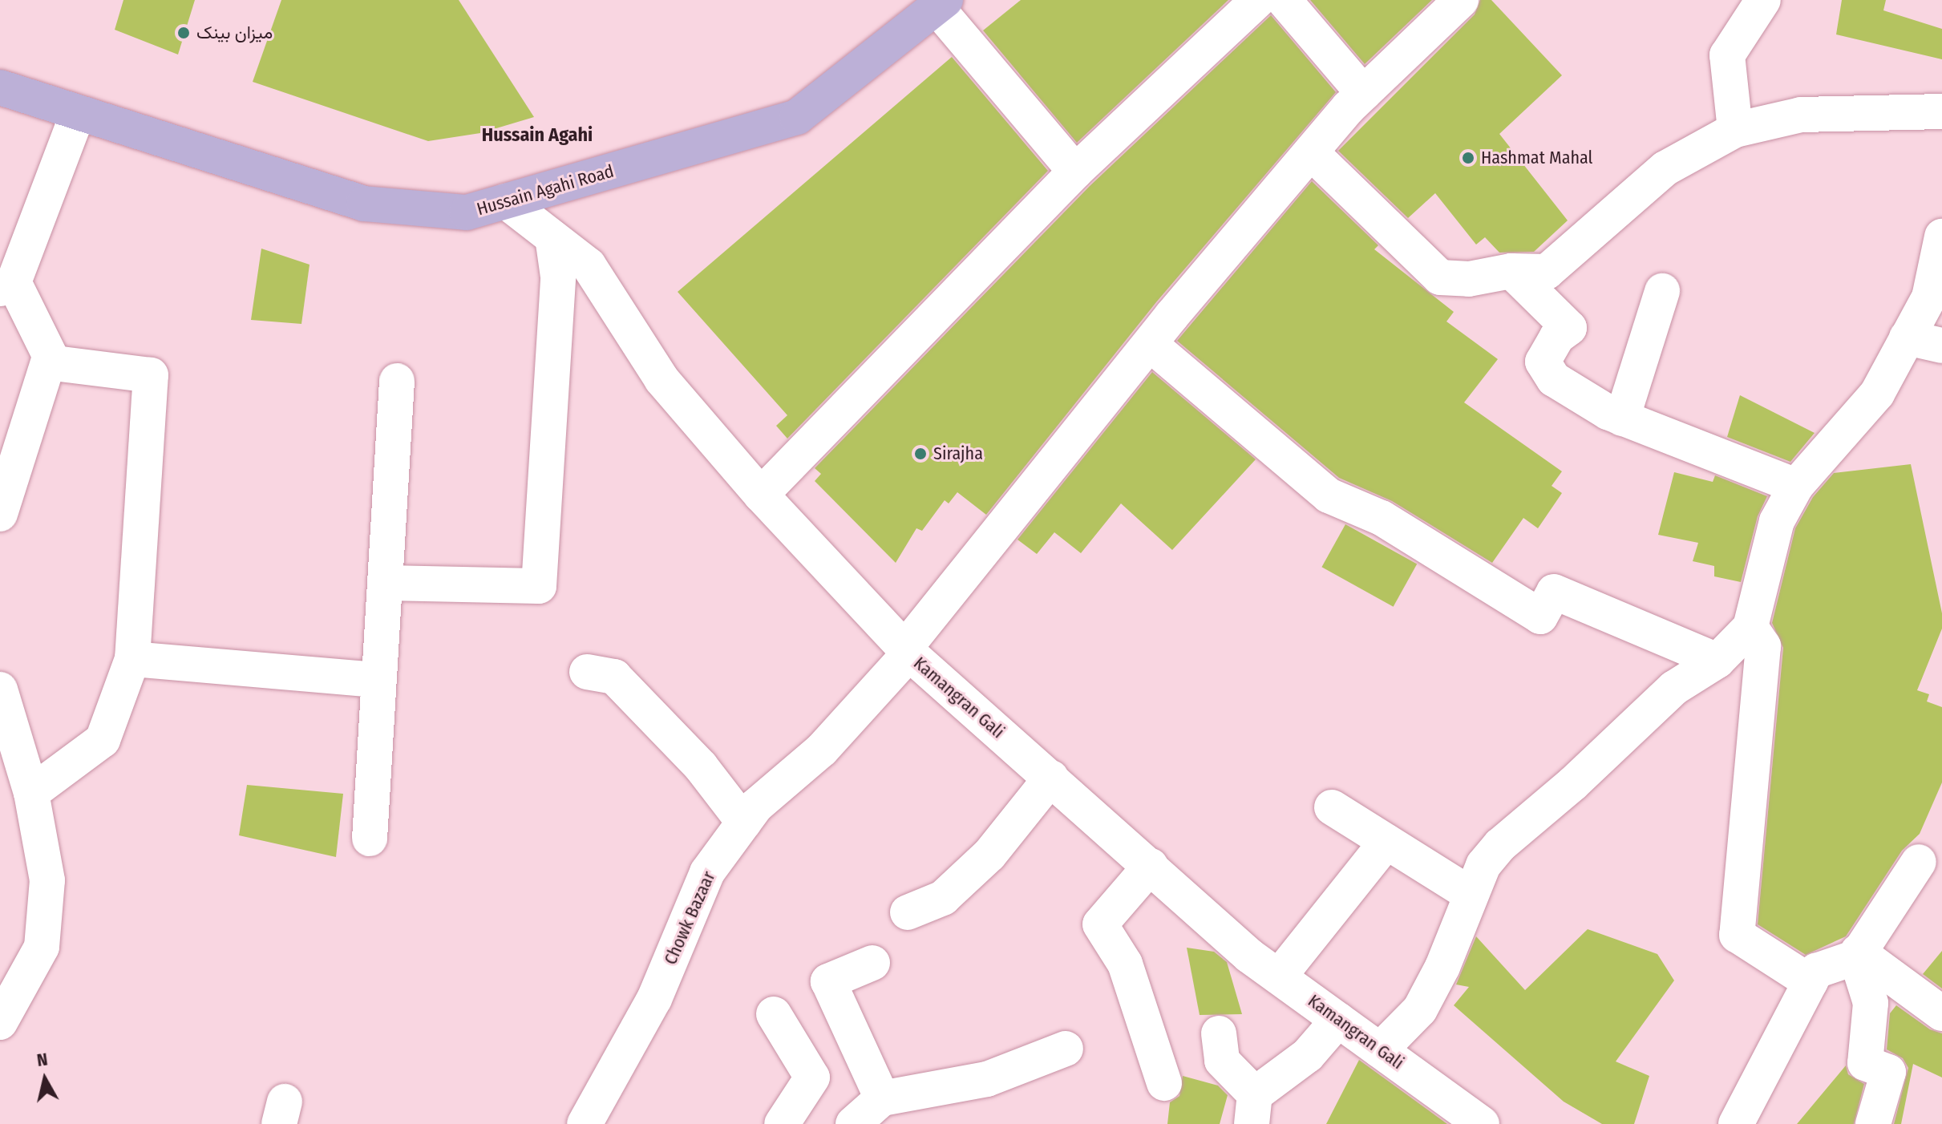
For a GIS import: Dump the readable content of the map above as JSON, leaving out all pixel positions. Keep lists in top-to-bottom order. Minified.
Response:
{"streets":{"main road":["Hussain Agahi Road"],"street":["Kamangran Gali","Chowk Bazaar"]},"crossings":[["Hussain Agahi Road","Kamangran Gali"],["Kamangran Gali","Chowk Bazaar"]],"districts":["Hussain Agahi"],"places":["میزان بینک","Hashmat Mahal","Sirajha"],"north":"top"}
